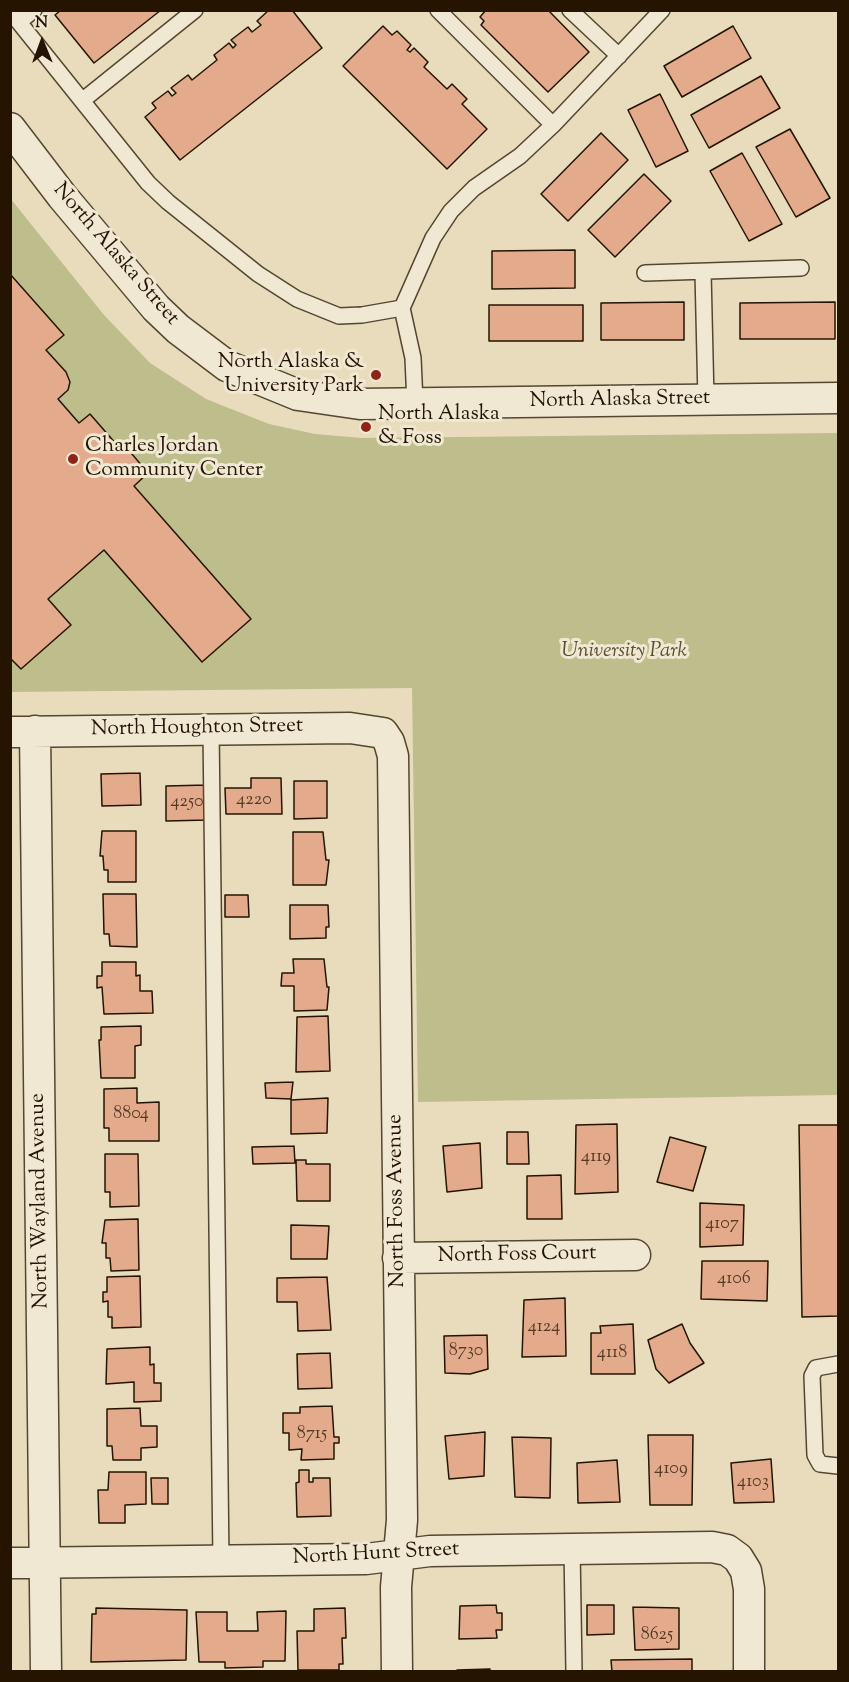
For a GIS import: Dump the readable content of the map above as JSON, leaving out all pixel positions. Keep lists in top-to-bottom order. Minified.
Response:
{"streets":{"street":["North Alaska Street","North Houghton Street","North Wayland Avenue","North Foss Avenue","North Foss Court","North Hunt Street"]},"crossings":[["North Houghton Street","North Wayland Avenue"],["North Houghton Street","North Foss Avenue"],["North Wayland Avenue","North Hunt Street"],["North Foss Avenue","North Foss Court"],["North Foss Avenue","North Hunt Street"]],"parks":["University Park"],"places":["North Alaska & University Park","North Alaska & Foss","Charles Jordan Community Center"],"house_numbers":["4220","4250","8804","4119","4107","4106","4124","8730","4118","8715","4109","4103","8625"],"north":"top"}
